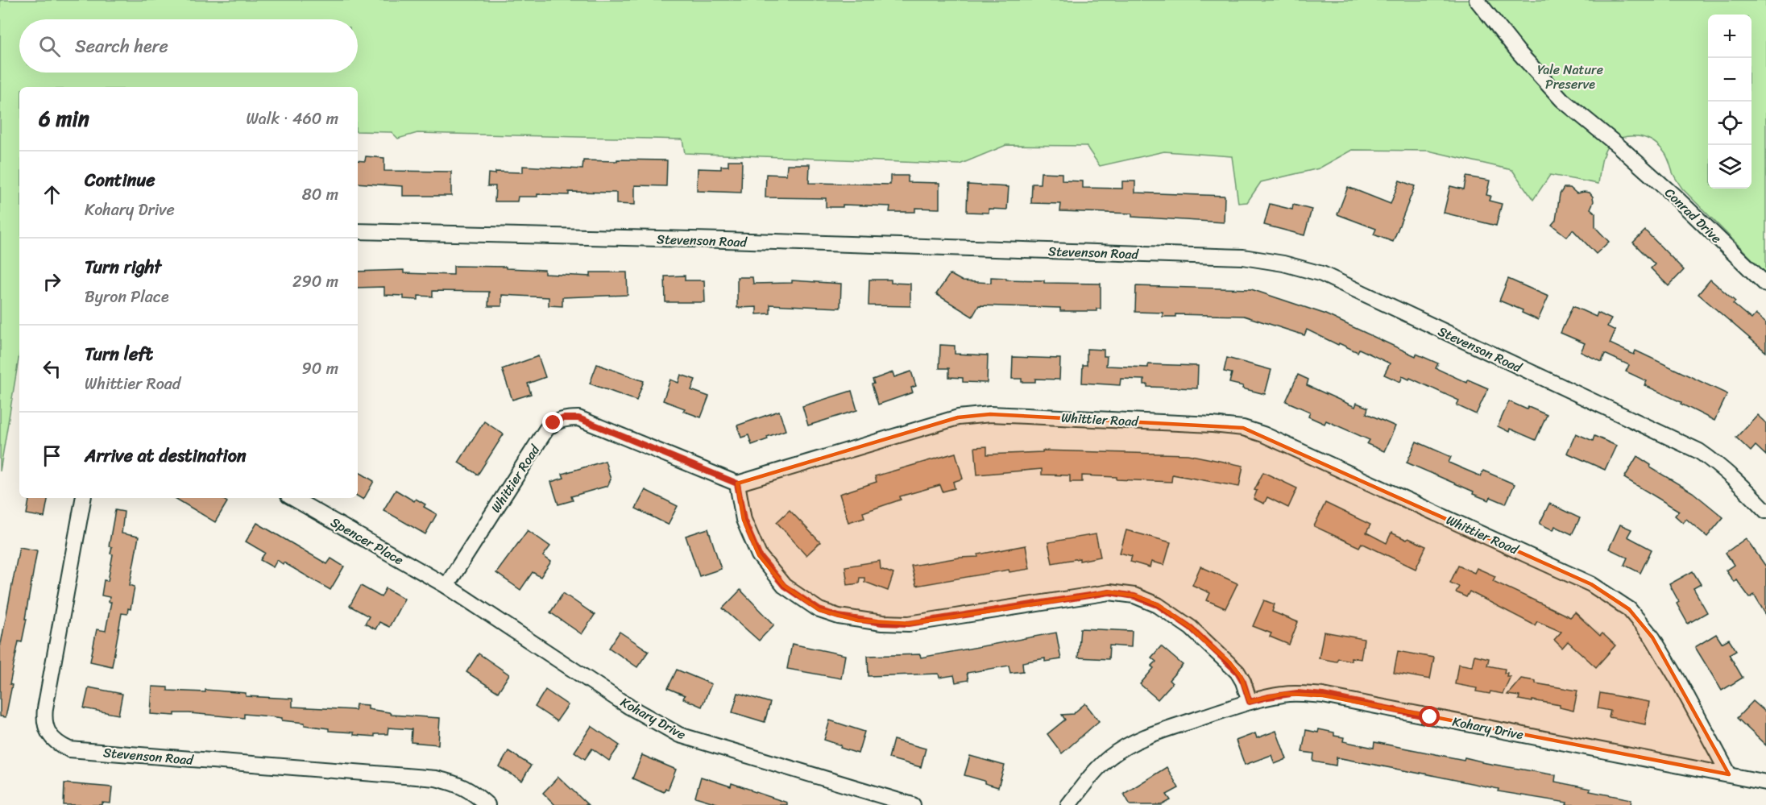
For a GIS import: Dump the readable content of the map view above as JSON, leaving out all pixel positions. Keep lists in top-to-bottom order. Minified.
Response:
{"streets":{"street":["Conrad Drive","Stevenson Road","Whittier Road","Spencer Place","Kohary Drive"]},"crossings":[["Whittier Road","Spencer Place"],["Whittier Road","Kohary Drive"],["Spencer Place","Kohary Drive"]],"parks":["Yale Nature Preserve"],"page":{"map_buttons":["+","−"],"search":"Search here","heading":["6 min","Walk · 460 m"],"list":[["Continue","Kohary Drive","80 m"],["Turn right","Byron Place","290 m"],["Turn left","Whittier Road","90 m"],"Arrive at destination"]}}
